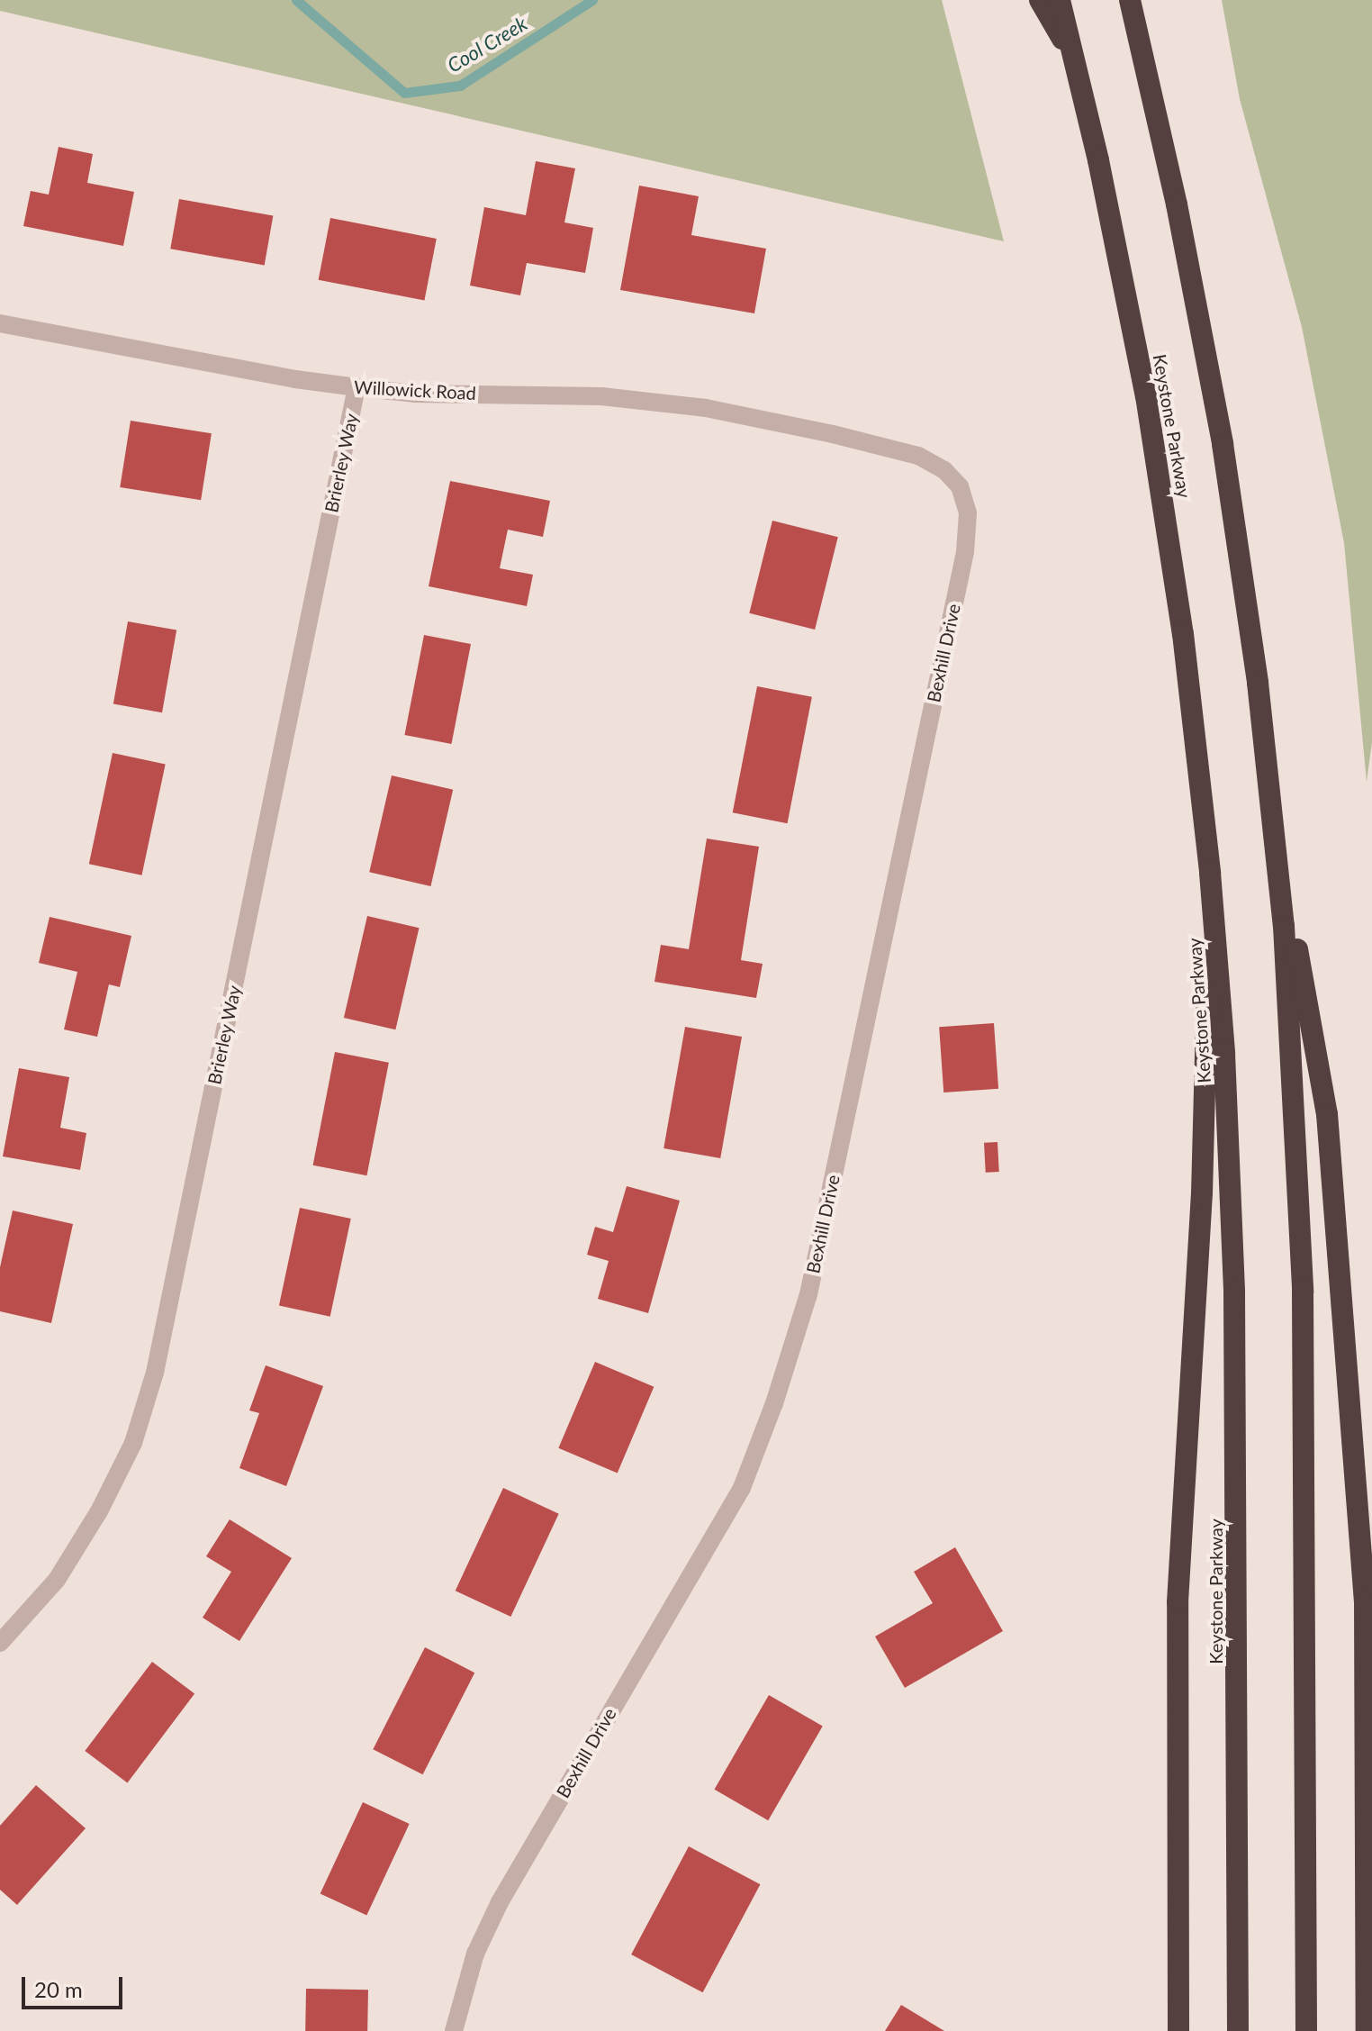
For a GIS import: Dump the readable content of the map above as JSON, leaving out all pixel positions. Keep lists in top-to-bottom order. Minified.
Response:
{"streets":{"highway":["Keystone Parkway"],"street":["Willowick Road","Brierley Way","Bexhill Drive"]},"crossings":[["Willowick Road","Brierley Way"],["Willowick Road","Bexhill Drive"]],"water":["Cool Creek"],"scale_bar":"20 m"}
